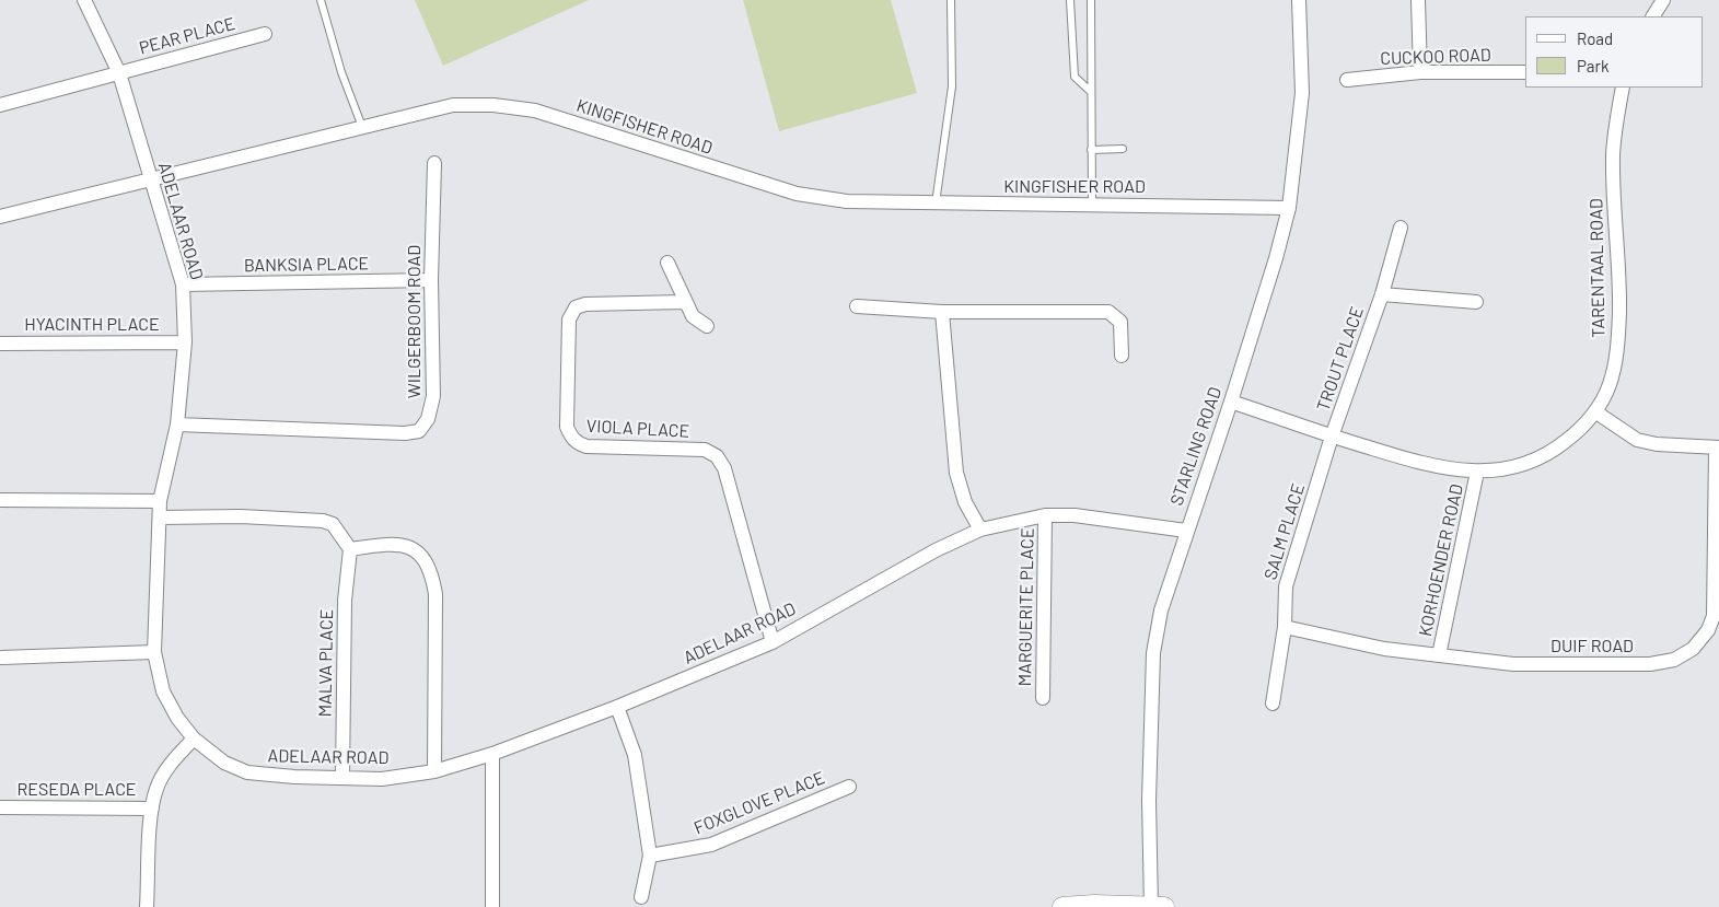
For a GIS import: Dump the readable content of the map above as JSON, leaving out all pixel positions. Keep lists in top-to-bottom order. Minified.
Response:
{"streets":{"street":["PEAR PLACE","CUCKOO ROAD","KINGFISHER ROAD","ADELAAR ROAD","BANKSIA PLACE","TARENTAAL ROAD","WILGERBOOM ROAD","HYACINTH PLACE","TROUT PLACE","VIOLA PLACE","STARLING ROAD","SALM PLACE","KORHOENDER ROAD","MARGUERITE PLACE","DUIF ROAD","MALVA PLACE","RESEDA PLACE","FOXGLOVE PLACE"]},"crossings":[["PEAR PLACE","ADELAAR ROAD"],["KINGFISHER ROAD","ADELAAR ROAD"],["KINGFISHER ROAD","STARLING ROAD"],["ADELAAR ROAD","BANKSIA PLACE"],["ADELAAR ROAD","WILGERBOOM ROAD"],["ADELAAR ROAD","HYACINTH PLACE"],["ADELAAR ROAD","VIOLA PLACE"],["ADELAAR ROAD","STARLING ROAD"],["ADELAAR ROAD","MARGUERITE PLACE"],["ADELAAR ROAD","MALVA PLACE"],["BANKSIA PLACE","WILGERBOOM ROAD"],["TARENTAAL ROAD","TROUT PLACE"],["TARENTAAL ROAD","STARLING ROAD"],["TARENTAAL ROAD","SALM PLACE"],["TARENTAAL ROAD","KORHOENDER ROAD"],["TROUT PLACE","SALM PLACE"],["SALM PLACE","DUIF ROAD"],["KORHOENDER ROAD","DUIF ROAD"]],"legend":["Road","Park"]}
